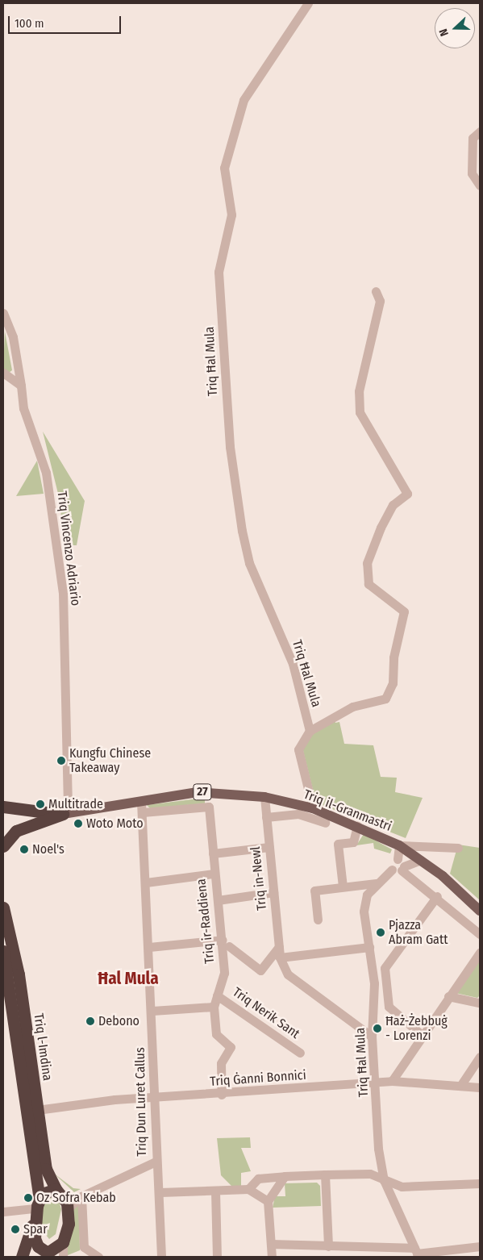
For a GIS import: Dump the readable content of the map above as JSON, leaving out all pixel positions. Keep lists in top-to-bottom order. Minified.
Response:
{"streets":{"highway":["27","Triq l-Imdina"],"main road":["Triq il-Granmastri"],"street":["Triq Ħal Mula","Triq Vincenzo Adriario","Triq in-Newl","Triq ir-Raddiena","Triq Nerik Sant","Triq Ġanni Bonnici","Triq Dun Luret Callus"]},"crossings":[["Triq Ħal Mula","Triq Ġanni Bonnici"],["Triq Vincenzo Adriario","27"],["Triq Vincenzo Adriario","Triq il-Granmastri"],["27","Triq il-Granmastri"],["Triq il-Granmastri","Triq in-Newl"],["Triq il-Granmastri","Triq Dun Luret Callus"],["Triq ir-Raddiena","Triq Nerik Sant"],["Triq ir-Raddiena","Triq Ġanni Bonnici"],["Triq ir-Raddiena","Triq Dun Luret Callus"],["Triq Nerik Sant","Triq Dun Luret Callus"],["Triq l-Imdina","Triq Ġanni Bonnici"],["Triq Ġanni Bonnici","Triq Dun Luret Callus"]],"districts":["Ħal Mula"],"places":["Kungfu Chinese Takeaway","Multitrade","Woto Moto","Noel's","Pjazza Abram Gatt","Debono","Ħaż-Żebbuġ - Lorenzi","Oz Sofra Kebab","Spar"],"scale_bar":"100 m","north":"left"}
